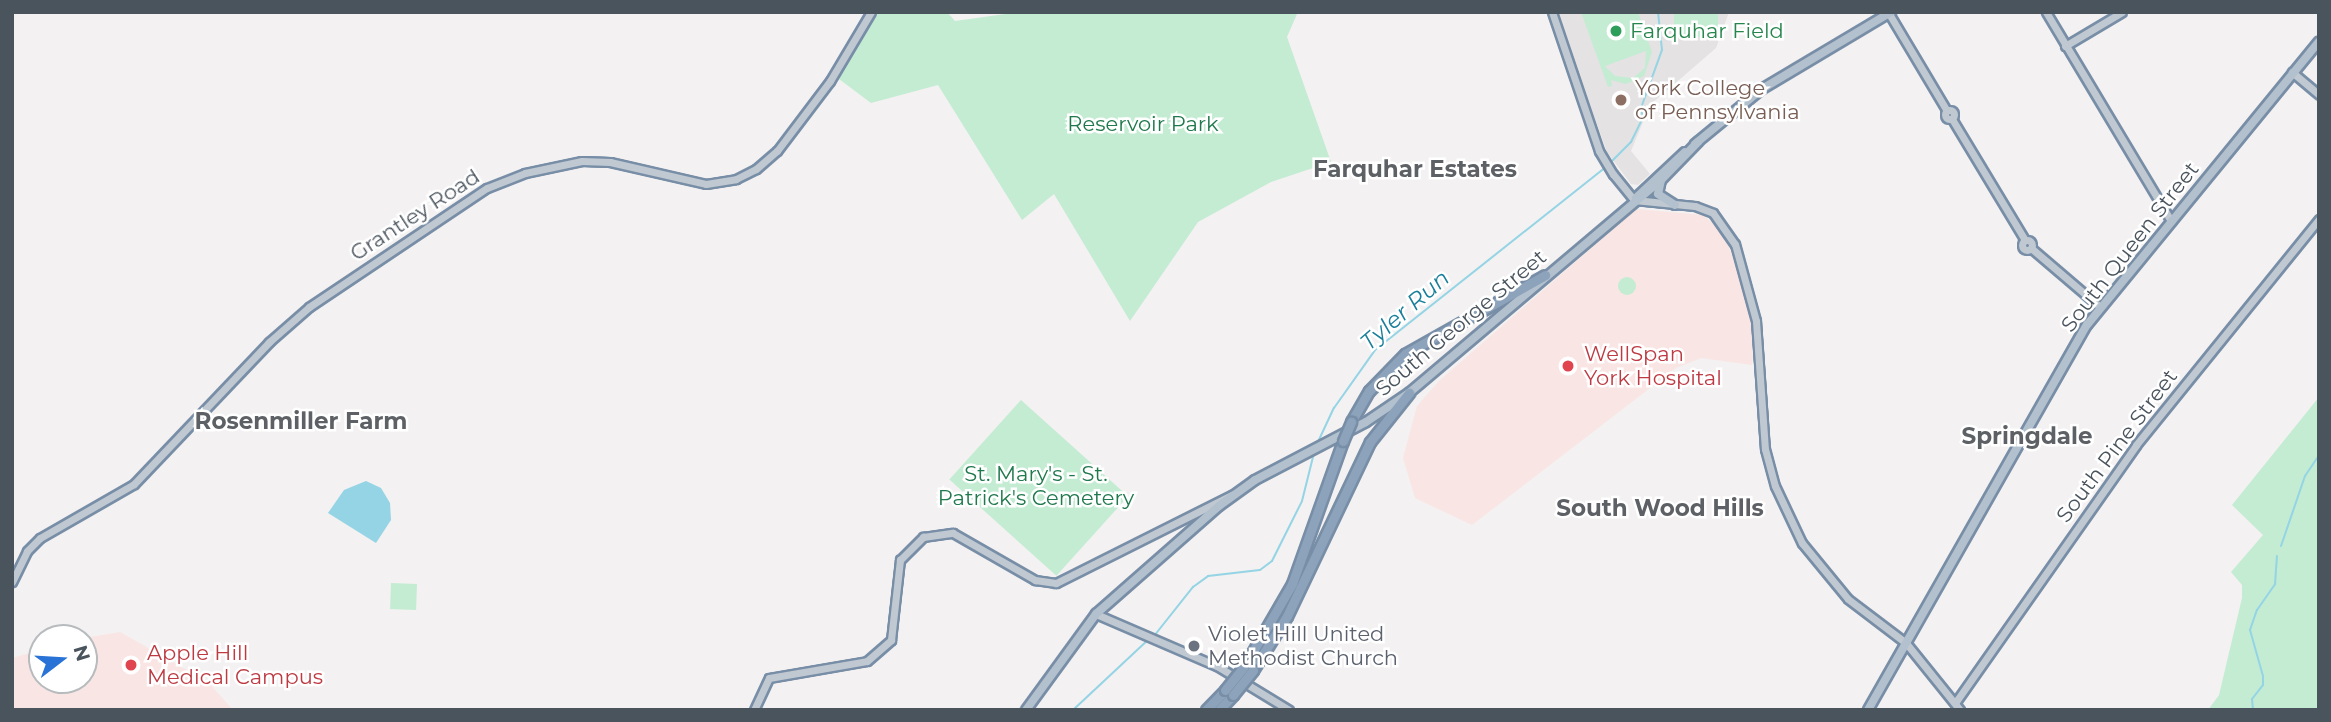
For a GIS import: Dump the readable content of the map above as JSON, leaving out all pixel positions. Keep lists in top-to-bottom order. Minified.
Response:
{"streets":{"main road":["South Queen Street","South George Street"],"street":["Grantley Road","South Pine Street"]},"districts":["Farquhar Estates","Rosenmiller Farm","Springdale","South Wood Hills"],"water":["Tyler Run"],"parks":["Reservoir Park","St. Mary's - St. Patrick's Cemetery"],"places":["Farquhar Field","York College of Pennsylvania","WellSpan York Hospital","Violet Hill United Methodist Church","Apple Hill Medical Campus"],"north":"right"}
